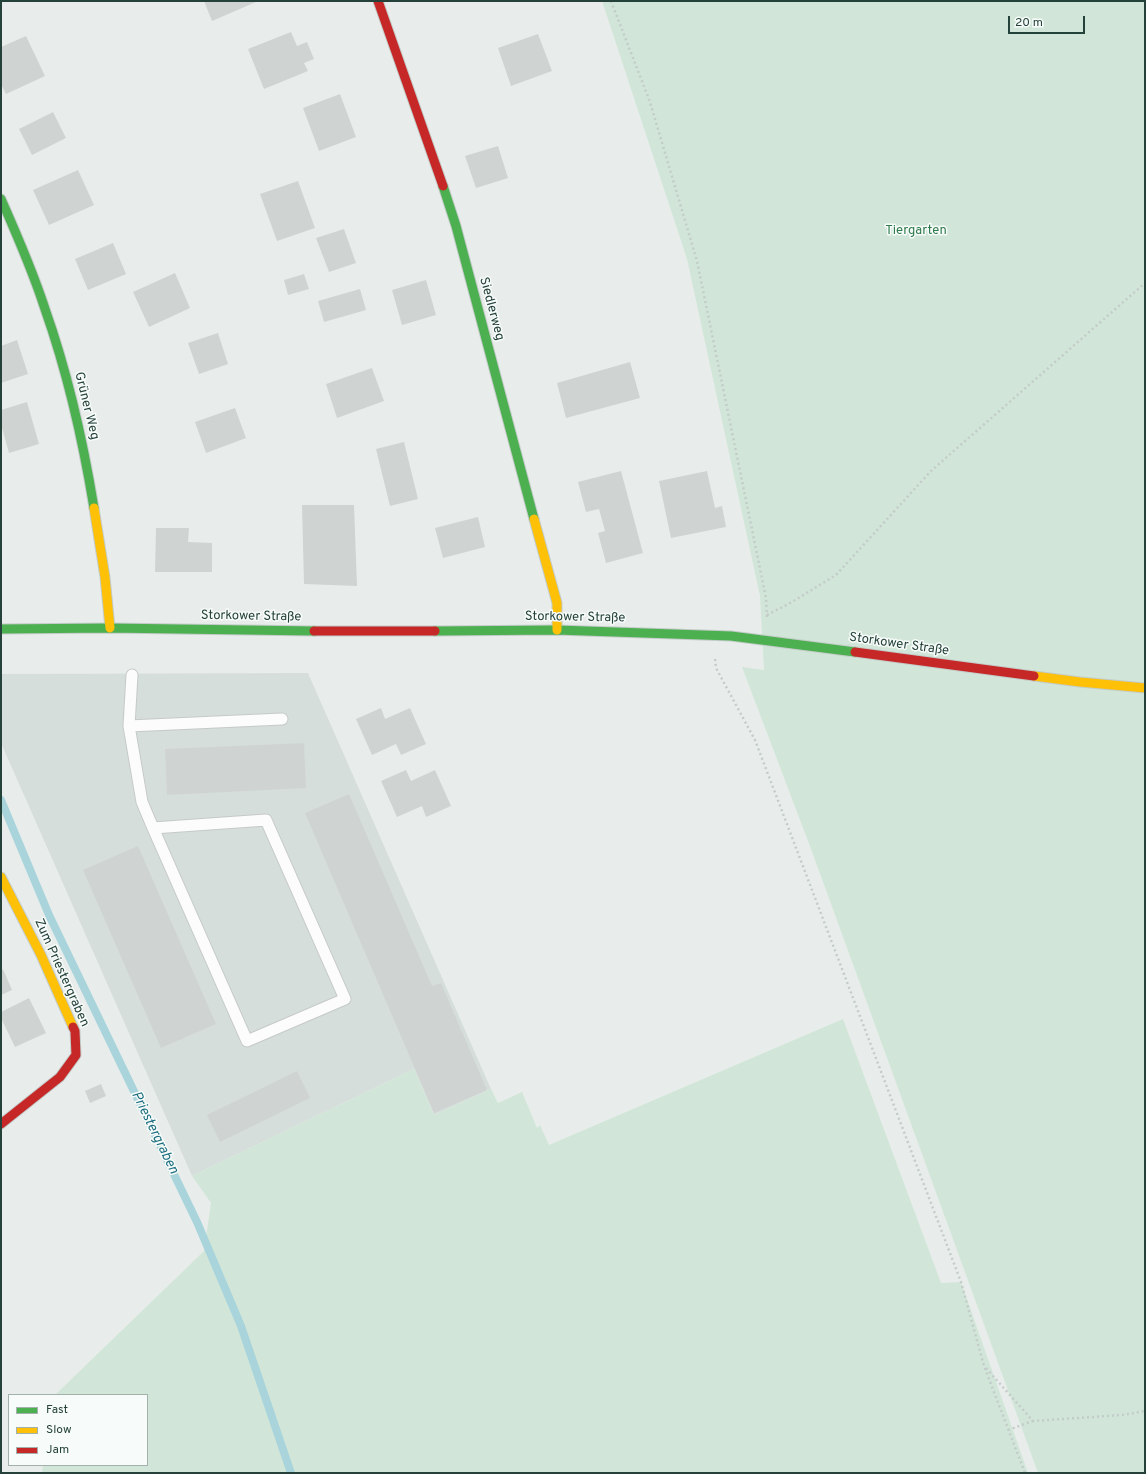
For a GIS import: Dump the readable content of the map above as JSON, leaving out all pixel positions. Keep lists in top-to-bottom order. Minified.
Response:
{"streets":{"street":["Siedlerweg","Grüner Weg","Storkower Straße","Zum Priestergraben"]},"crossings":[["Siedlerweg","Storkower Straße"],["Grüner Weg","Storkower Straße"]],"water":["Priestergraben"],"parks":["Tiergarten"],"legend":["Fast","Slow","Jam"],"scale_bar":"20 m"}
